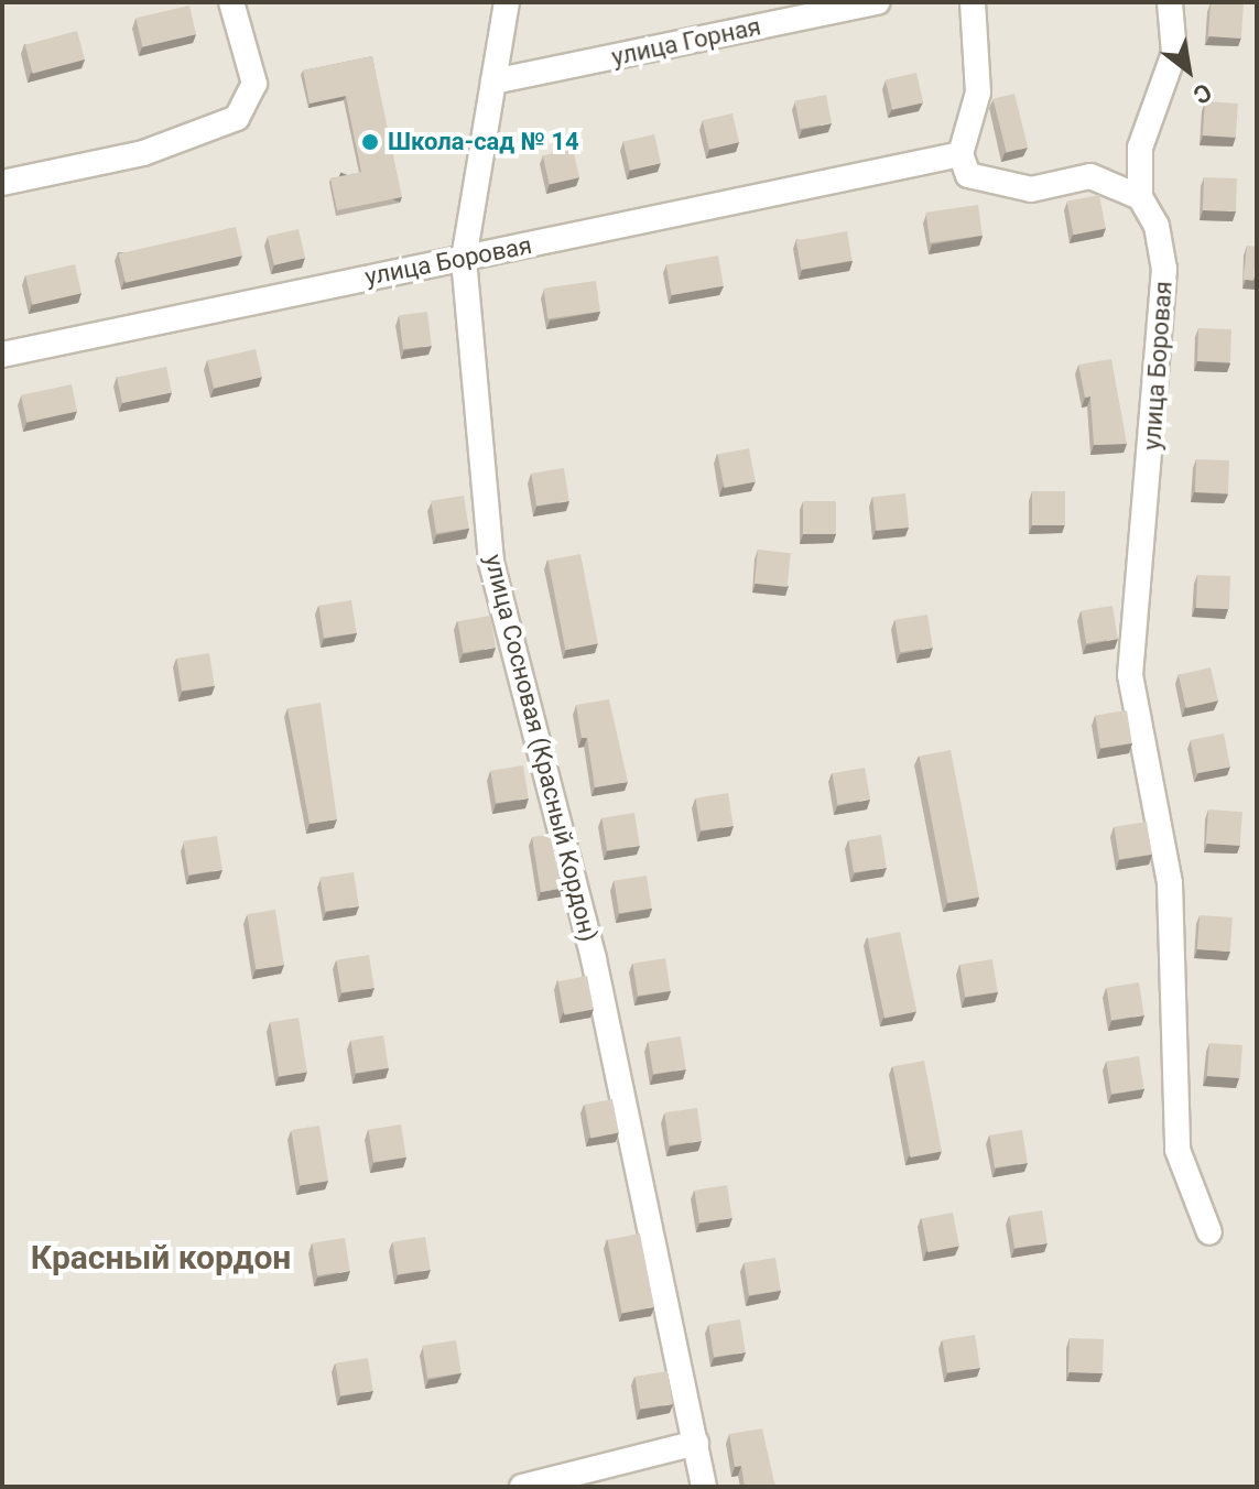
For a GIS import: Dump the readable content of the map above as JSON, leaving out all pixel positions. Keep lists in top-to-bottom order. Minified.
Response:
{"streets":{"street":["улица Горная","улица Боровая","улица Сосновая (Красный Кордон)"]},"crossings":[["улица Горная","улица Сосновая (Красный Кордон)"],["улица Боровая","улица Сосновая (Красный Кордон)"]],"districts":["Красный кордон"],"places":["Школа-сад № 14"],"north":"bottom right"}
